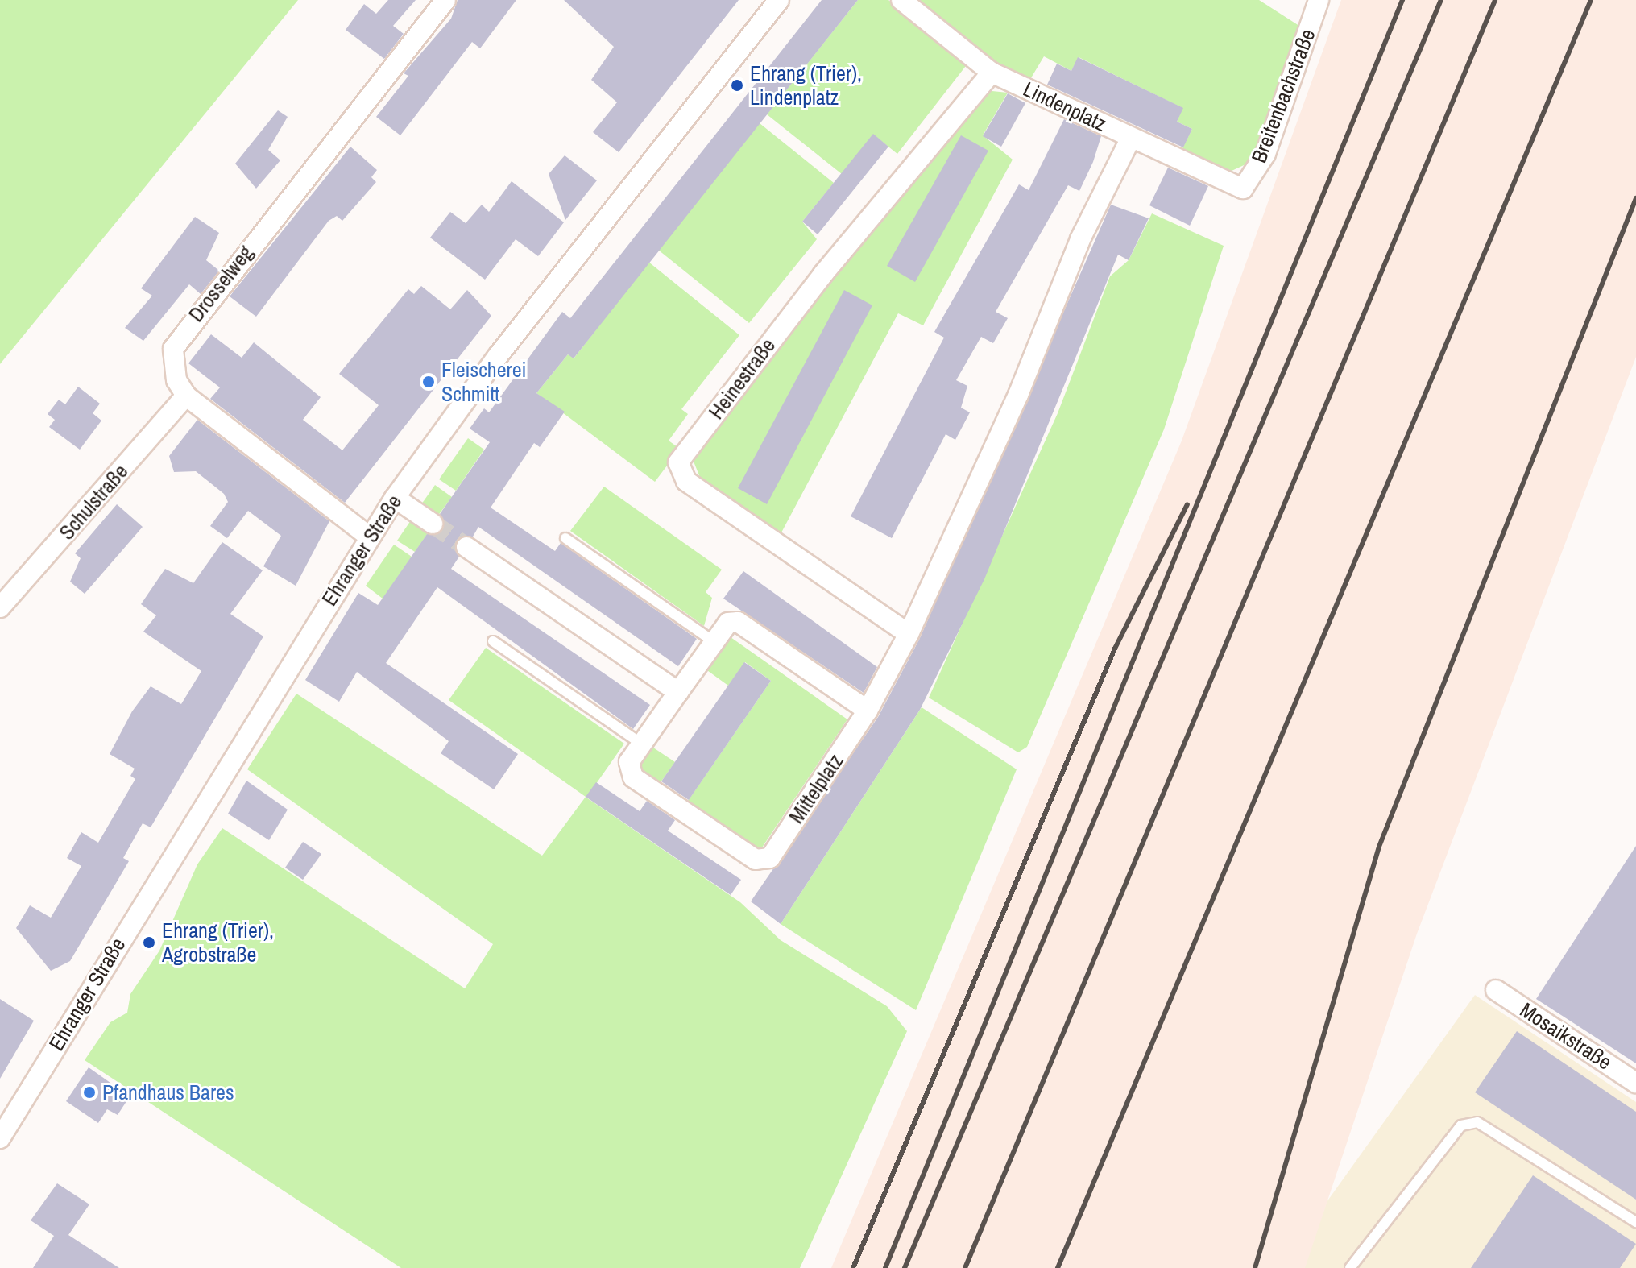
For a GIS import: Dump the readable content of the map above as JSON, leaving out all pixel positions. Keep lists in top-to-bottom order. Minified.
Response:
{"streets":{"street":["Breitenbachstraße","Lindenplatz","Drosselweg","Heinestraße","Schulstraße","Ehranger Straße","Mittelplatz","Mosaikstraße"]},"crossings":[["Breitenbachstraße","Lindenplatz"],["Lindenplatz","Heinestraße"],["Drosselweg","Schulstraße"]],"places":["Ehrang (Trier), Lindenplatz","Fleischerei Schmitt","Ehrang (Trier), Agrobstraße","Pfandhaus Bares"]}
